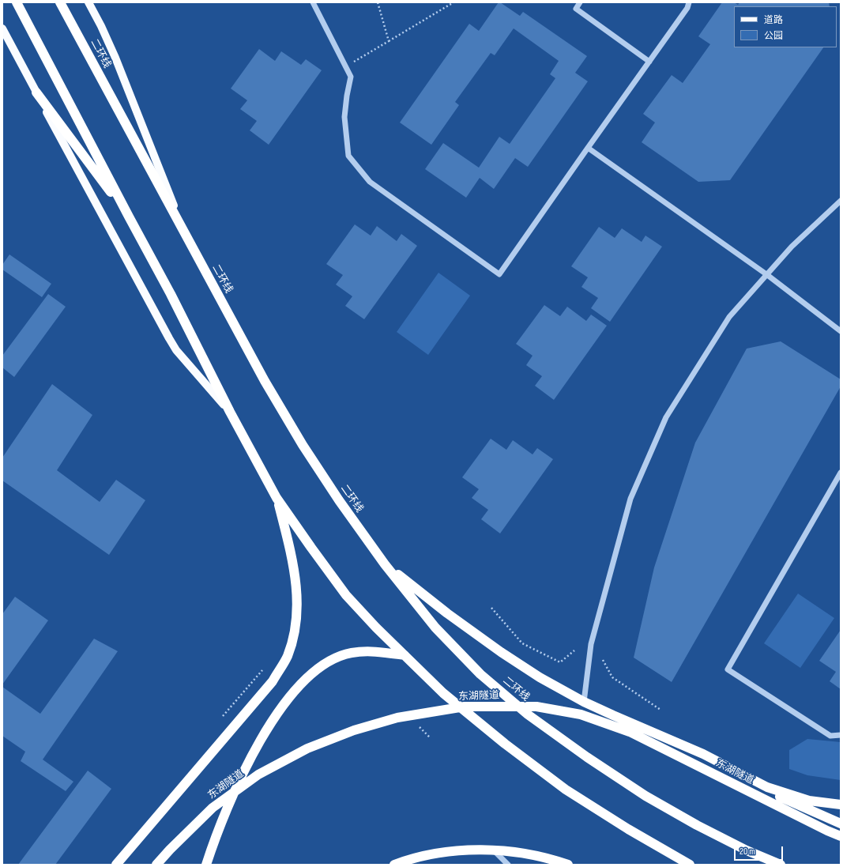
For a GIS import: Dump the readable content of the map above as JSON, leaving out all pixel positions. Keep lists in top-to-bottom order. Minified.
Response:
{"streets":{"highway":["二环线","东湖隧道"]},"legend":["道路","公园"],"scale_bar":"20 m"}
